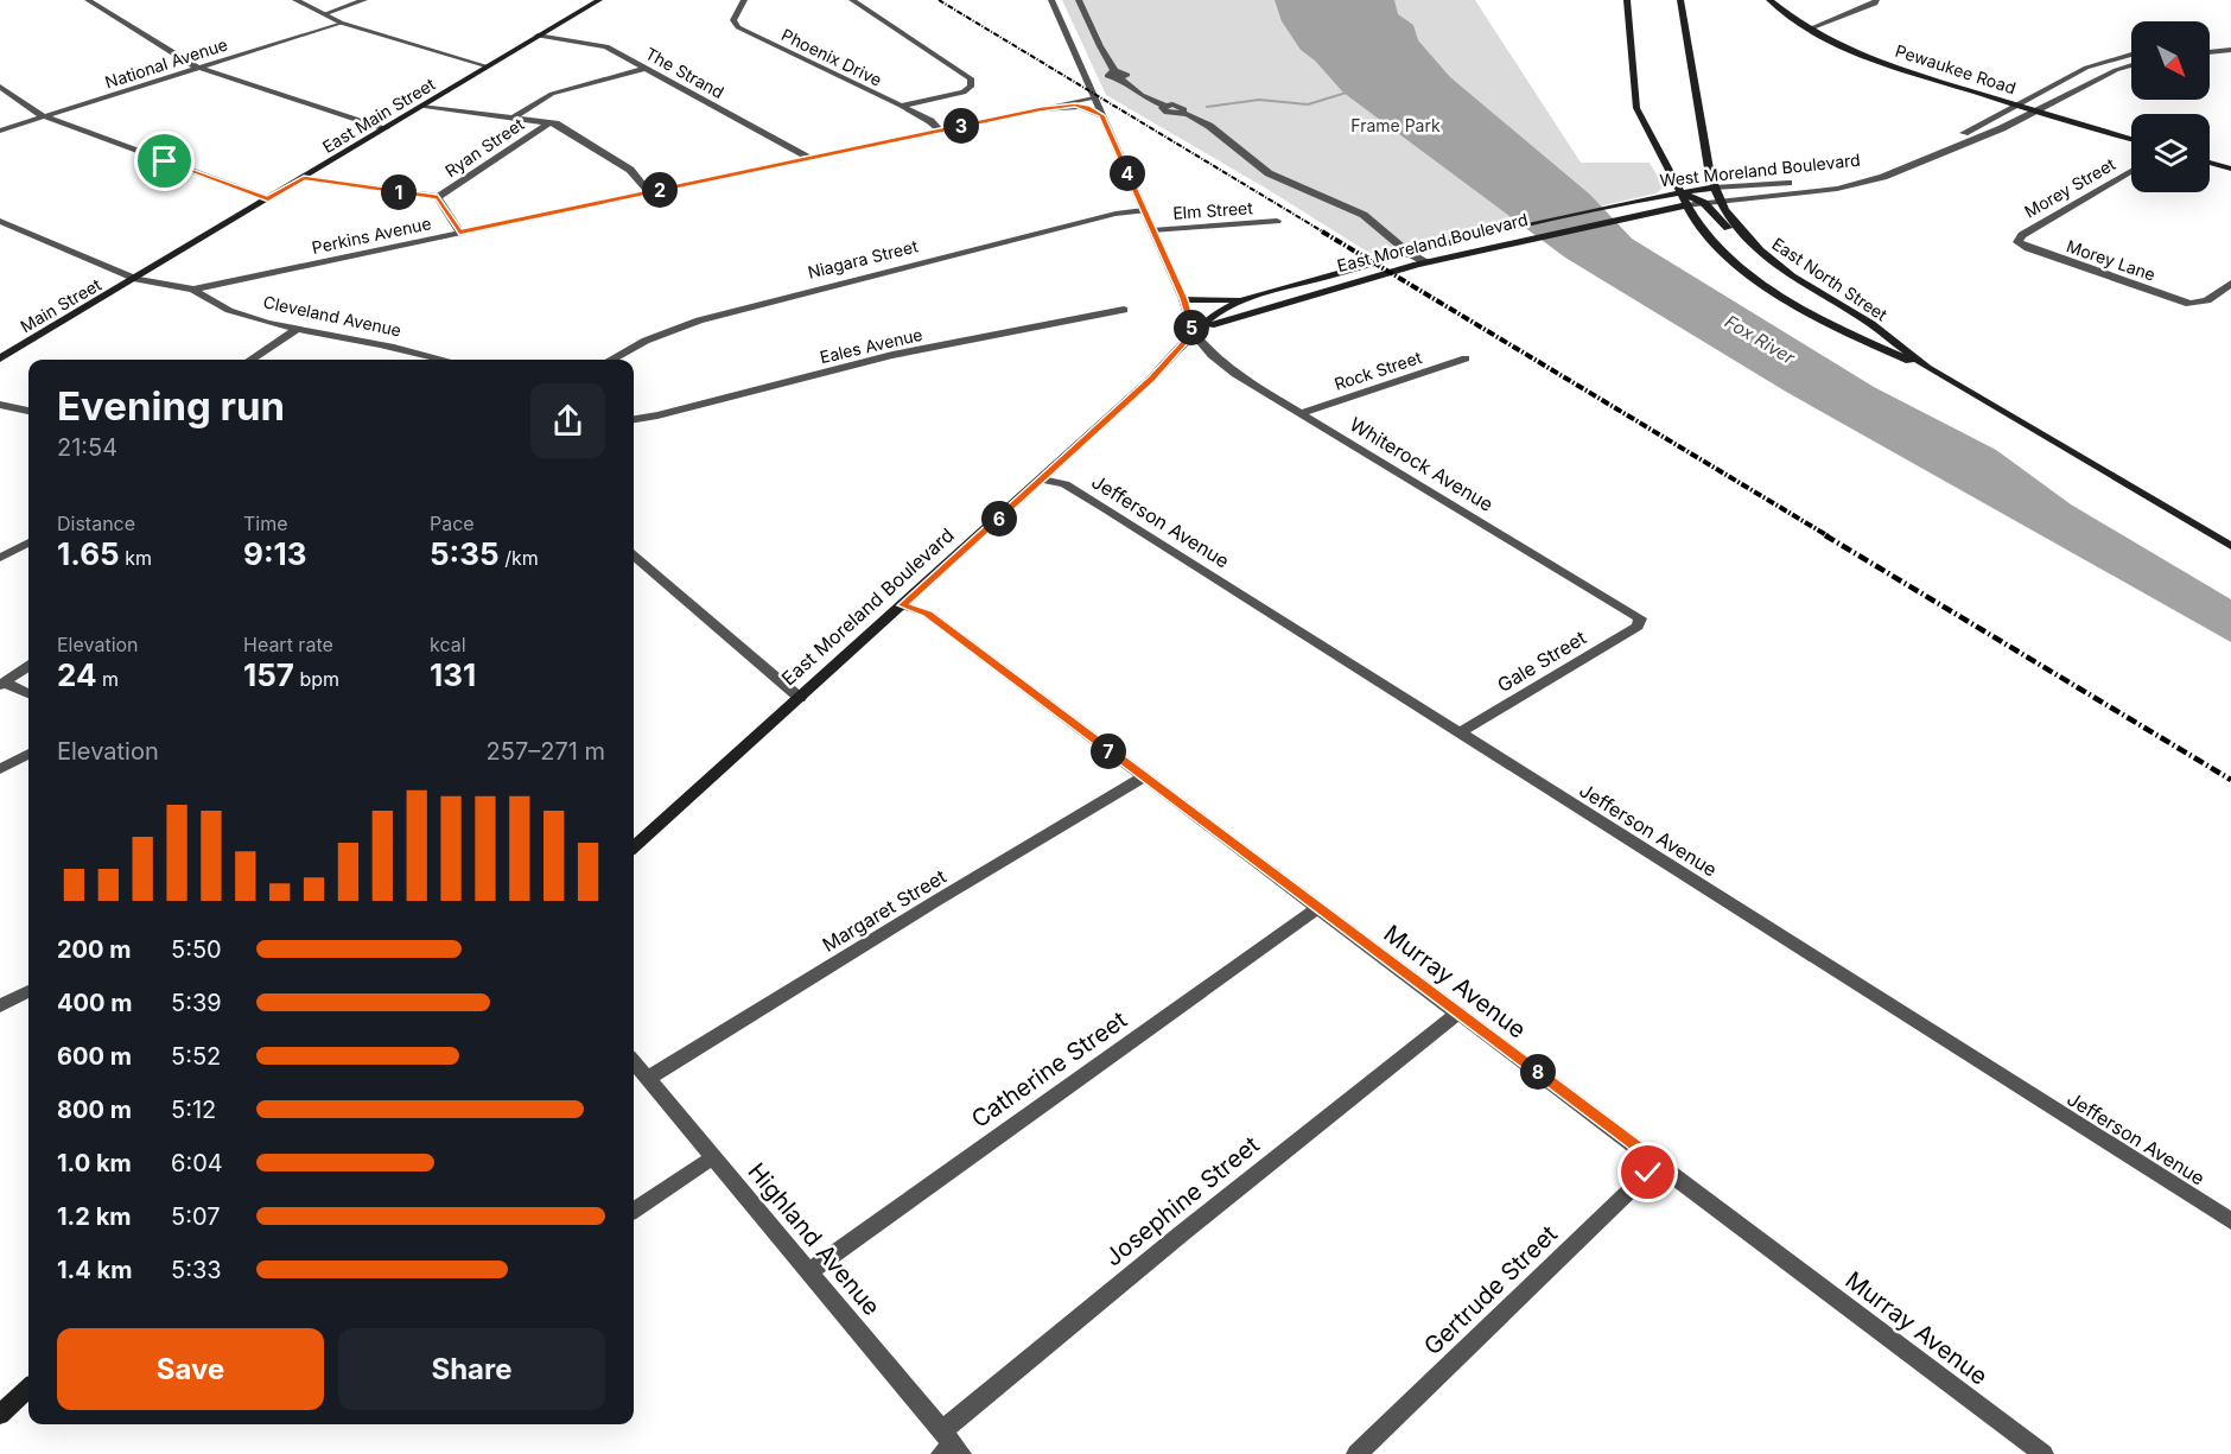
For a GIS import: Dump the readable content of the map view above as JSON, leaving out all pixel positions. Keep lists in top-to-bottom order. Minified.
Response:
{"streets":{"main road":["Pewaukee Road","East Main Street","West Moreland Boulevard","East Moreland Boulevard","East North Street","Main Street"],"street":["Phoenix Drive","National Avenue","The Strand","Ryan Street","Morey Street","Elm Street","Perkins Avenue","Niagara Street","Morey Lane","Cleveland Avenue","Eales Avenue","Rock Street","Whiterock Avenue","Jefferson Avenue","Gale Street","Margaret Street","Murray Avenue","Catherine Street","Josephine Street","Highland Avenue","Gertrude Street"]},"crossings":[["Phoenix Drive","Perkins Avenue"],["Pewaukee Road","West Moreland Boulevard"],["The Strand","East Main Street"],["The Strand","Perkins Avenue"],["East Main Street","Perkins Avenue"],["East Main Street","Main Street"],["West Moreland Boulevard","East Moreland Boulevard"],["West Moreland Boulevard","East North Street"],["Morey Street","Morey Lane"],["Perkins Avenue","Main Street"],["Perkins Avenue","Cleveland Avenue"],["East Moreland Boulevard","East North Street"],["East Moreland Boulevard","Whiterock Avenue"],["East Moreland Boulevard","Jefferson Avenue"],["East Moreland Boulevard","Murray Avenue"],["Rock Street","Whiterock Avenue"],["Whiterock Avenue","Gale Street"],["Jefferson Avenue","Gale Street"],["Margaret Street","Murray Avenue"],["Margaret Street","Highland Avenue"],["Murray Avenue","Catherine Street"],["Murray Avenue","Josephine Street"],["Murray Avenue","Gertrude Street"],["Catherine Street","Highland Avenue"],["Josephine Street","Highland Avenue"]],"water":["Fox River"],"parks":["Frame Park"],"north":"bottom right","page":{"pins":["3","4","2","1","5","6","7","8"],"heading":["Evening run","21:54"],"stats":[["Distance","1.65 km"],["Time","9:13"],["Pace","5:35 /km"],["Elevation","24 m"],["Heart rate","157 bpm"],["kcal","131"]],"chart":["Elevation","257–271 m"],"list":[{"name":"200 m","note":"5:50"},{"name":"400 m","note":"5:39"},{"name":"600 m","note":"5:52"},{"name":"800 m","note":"5:12"},{"name":"1.0 km","note":"6:04"},{"name":"1.2 km","note":"5:07"},{"name":"1.4 km","note":"5:33"}],"buttons":["Save","Share"]}}
